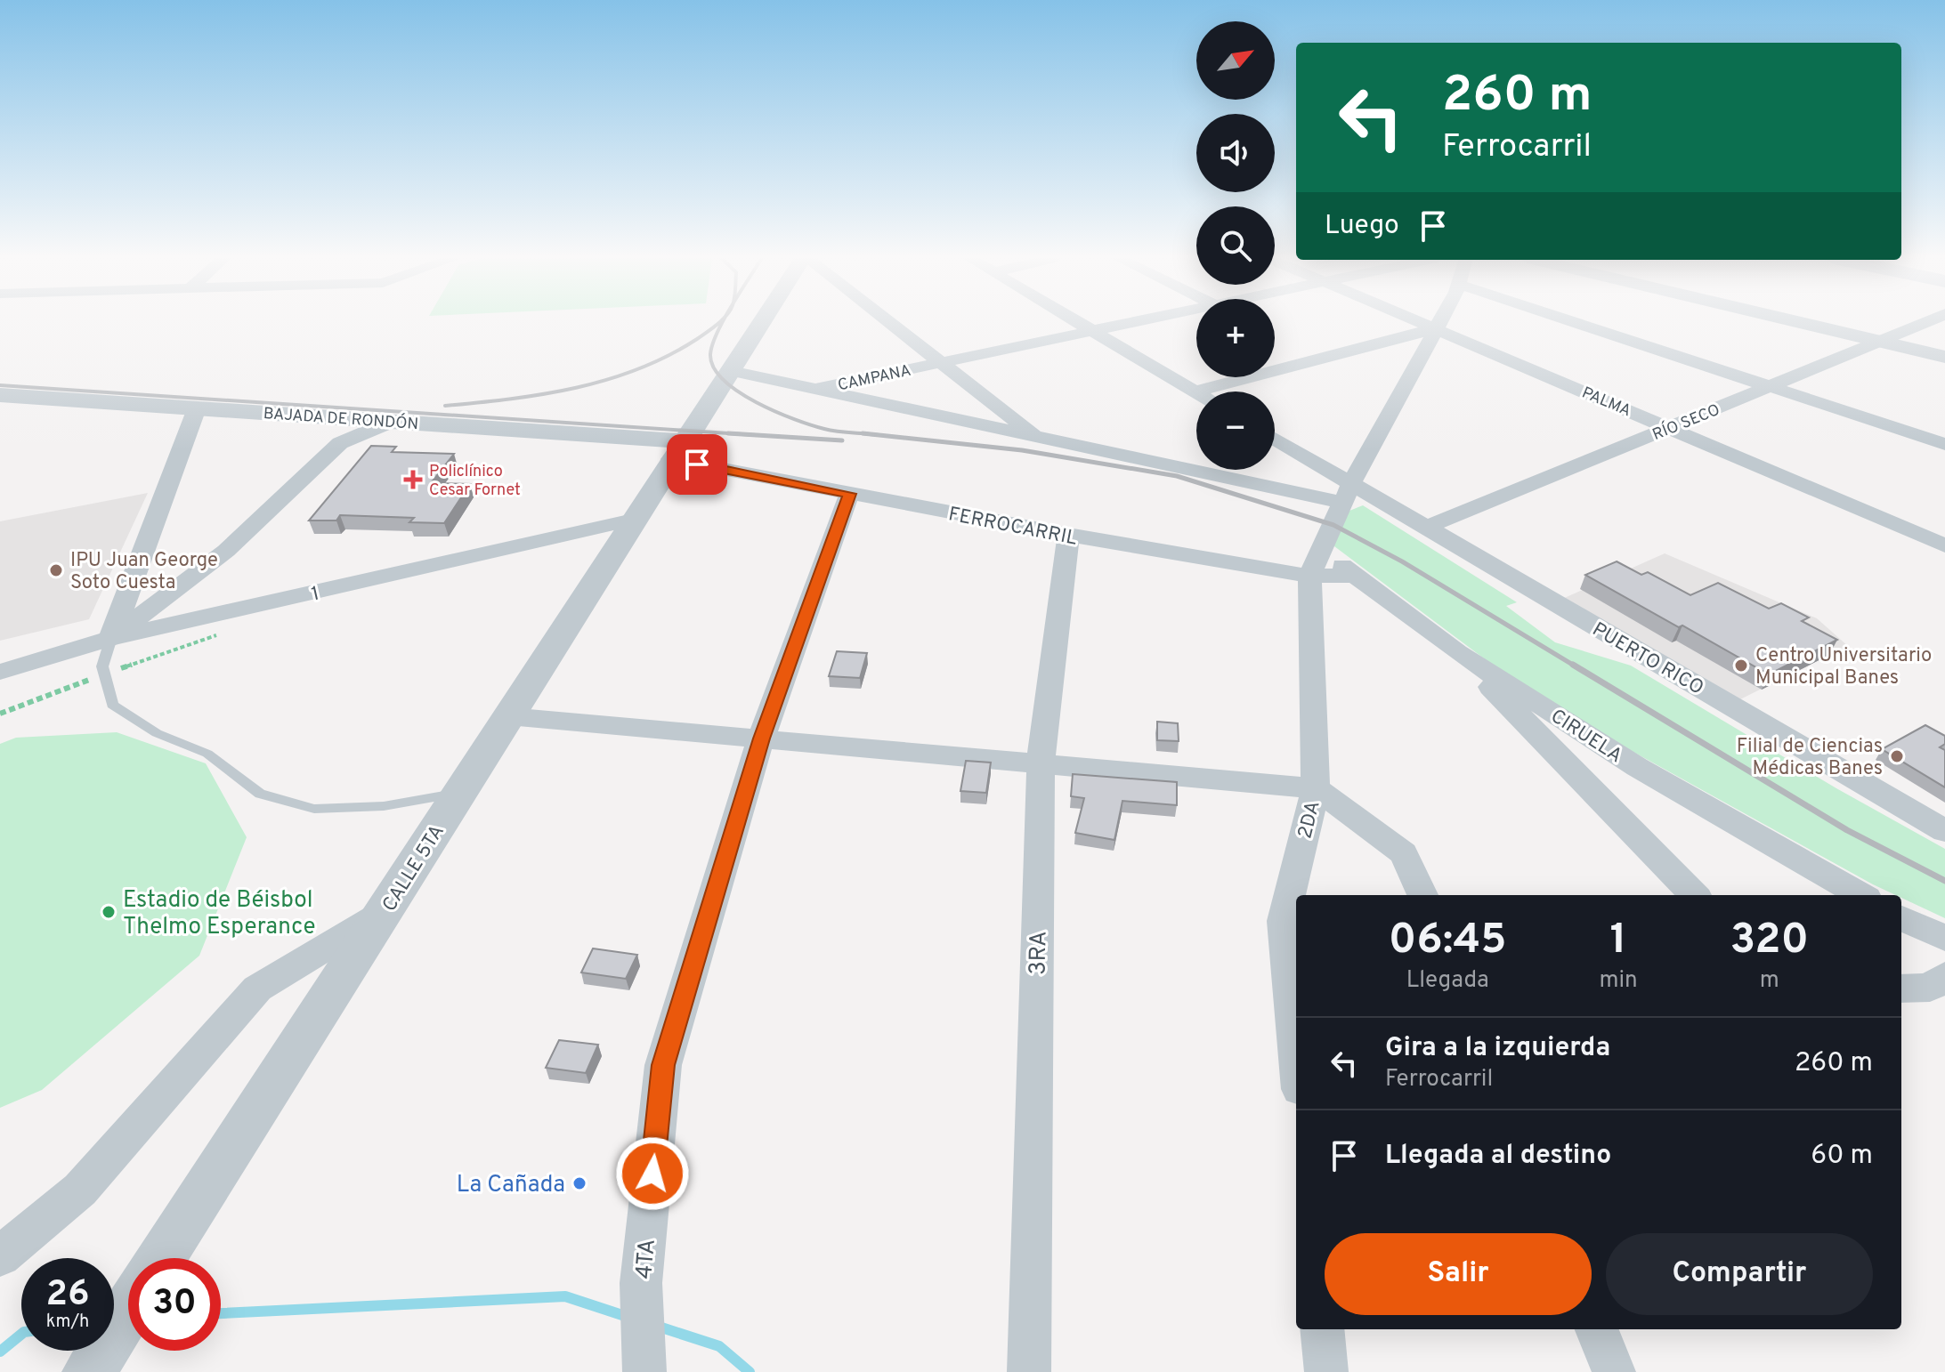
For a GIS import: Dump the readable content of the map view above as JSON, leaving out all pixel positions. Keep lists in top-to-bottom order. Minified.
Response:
{"streets":{"street":["CAMPANA","PALMA","BAJADA DE RONDÓN","RÍO SECO","FERROCARRIL","1","PUERTO RICO","CIRUELA","2DA","CALLE 5TA","3RA","4TA"]},"crossings":[["PALMA","RÍO SECO"],["BAJADA DE RONDÓN","FERROCARRIL"],["BAJADA DE RONDÓN","CALLE 5TA"],["RÍO SECO","PUERTO RICO"],["FERROCARRIL","CIRUELA"],["FERROCARRIL","2DA"],["FERROCARRIL","CALLE 5TA"],["FERROCARRIL","3RA"],["FERROCARRIL","4TA"],["1","CALLE 5TA"],["CIRUELA","2DA"]],"places":{"health":["Policlínico Cesar Fornet"],"other":["IPU Juan George Soto Cuesta","Centro Universitario Municipal Banes","Filial de Ciencias Médicas Banes","Estadio de Béisbol Thelmo Esperance","La Cañada"]},"north":"top right","page":{"map_buttons":["+","−"],"turn":["260 m","Ferrocarril"],"then":"Luego","eta":["06:45","Llegada","1","min","320","m"],"list":[{"name":"Gira a la izquierda","note":"Ferrocarril","value":"260 m"},{"name":"Llegada al destino","value":"60 m"}],"buttons":["Salir","Compartir"],"speed":"26 km/h","limit":"30"}}
